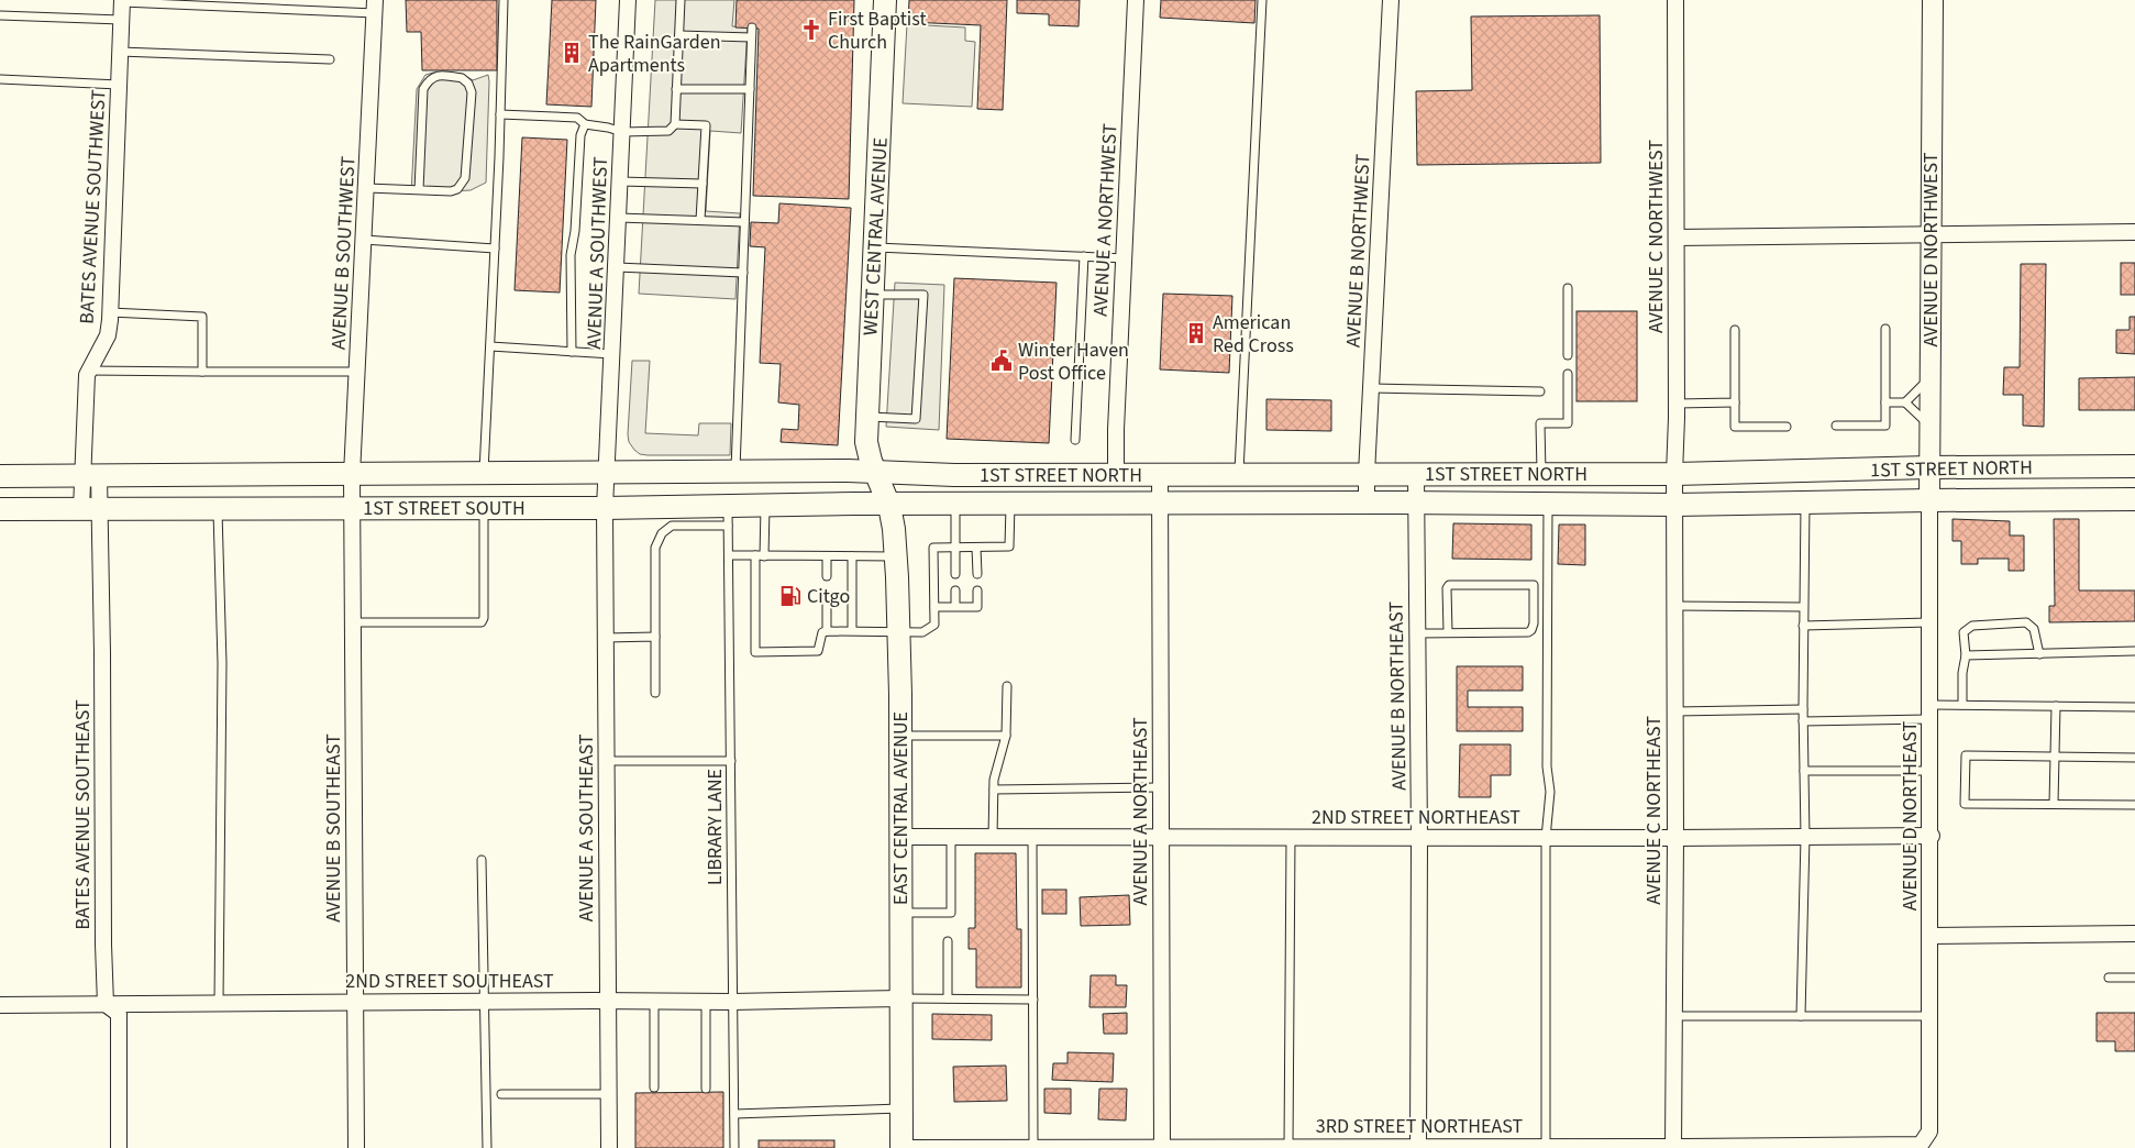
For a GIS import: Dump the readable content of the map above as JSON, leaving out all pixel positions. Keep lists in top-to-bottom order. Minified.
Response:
{"streets":{"main road":["WEST CENTRAL AVENUE","1ST STREET NORTH","1ST STREET SOUTH","EAST CENTRAL AVENUE"],"street":["BATES AVENUE SOUTHWEST","AVENUE A NORTHWEST","AVENUE C NORTHWEST","AVENUE D NORTHWEST","AVENUE B NORTHWEST","AVENUE B SOUTHWEST","AVENUE A SOUTHWEST","AVENUE B NORTHEAST","AVENUE C NORTHEAST","AVENUE A NORTHEAST","BATES AVENUE SOUTHEAST","AVENUE D NORTHEAST","2ND STREET NORTHEAST","AVENUE B SOUTHEAST","AVENUE A SOUTHEAST","2ND STREET SOUTHEAST","3RD STREET NORTHEAST"],"lane":["LIBRARY LANE"]},"crossings":[["BATES AVENUE SOUTHWEST","1ST STREET SOUTH"],["BATES AVENUE SOUTHWEST","BATES AVENUE SOUTHEAST"],["AVENUE A NORTHWEST","1ST STREET NORTH"],["WEST CENTRAL AVENUE","1ST STREET NORTH"],["WEST CENTRAL AVENUE","1ST STREET SOUTH"],["WEST CENTRAL AVENUE","EAST CENTRAL AVENUE"],["AVENUE C NORTHWEST","1ST STREET NORTH"],["AVENUE C NORTHWEST","AVENUE C NORTHEAST"],["AVENUE D NORTHWEST","1ST STREET NORTH"],["AVENUE D NORTHWEST","AVENUE D NORTHEAST"],["AVENUE B NORTHWEST","1ST STREET NORTH"],["AVENUE B SOUTHWEST","1ST STREET SOUTH"],["AVENUE B SOUTHWEST","AVENUE B SOUTHEAST"],["AVENUE A SOUTHWEST","1ST STREET SOUTH"],["AVENUE A SOUTHWEST","AVENUE A SOUTHEAST"],["1ST STREET NORTH","1ST STREET SOUTH"],["1ST STREET NORTH","AVENUE B NORTHEAST"],["1ST STREET NORTH","EAST CENTRAL AVENUE"],["1ST STREET NORTH","AVENUE C NORTHEAST"],["1ST STREET NORTH","AVENUE A NORTHEAST"],["1ST STREET NORTH","AVENUE D NORTHEAST"],["1ST STREET SOUTH","EAST CENTRAL AVENUE"],["1ST STREET SOUTH","BATES AVENUE SOUTHEAST"],["1ST STREET SOUTH","LIBRARY LANE"],["1ST STREET SOUTH","AVENUE B SOUTHEAST"],["1ST STREET SOUTH","AVENUE A SOUTHEAST"],["AVENUE B NORTHEAST","2ND STREET NORTHEAST"],["AVENUE B NORTHEAST","3RD STREET NORTHEAST"],["EAST CENTRAL AVENUE","2ND STREET NORTHEAST"],["EAST CENTRAL AVENUE","2ND STREET SOUTHEAST"],["EAST CENTRAL AVENUE","3RD STREET NORTHEAST"],["AVENUE C NORTHEAST","2ND STREET NORTHEAST"],["AVENUE C NORTHEAST","3RD STREET NORTHEAST"],["AVENUE A NORTHEAST","2ND STREET NORTHEAST"],["AVENUE A NORTHEAST","3RD STREET NORTHEAST"],["BATES AVENUE SOUTHEAST","2ND STREET SOUTHEAST"],["AVENUE D NORTHEAST","2ND STREET NORTHEAST"],["AVENUE D NORTHEAST","3RD STREET NORTHEAST"],["LIBRARY LANE","2ND STREET SOUTHEAST"],["AVENUE B SOUTHEAST","2ND STREET SOUTHEAST"],["AVENUE A SOUTHEAST","2ND STREET SOUTHEAST"]],"places":{"church":["First Baptist Church"],"building":["The RainGarden Apartments","American Red Cross"],"public building":["Winter Haven Post Office"],"fuel station":["Citgo"]}}
